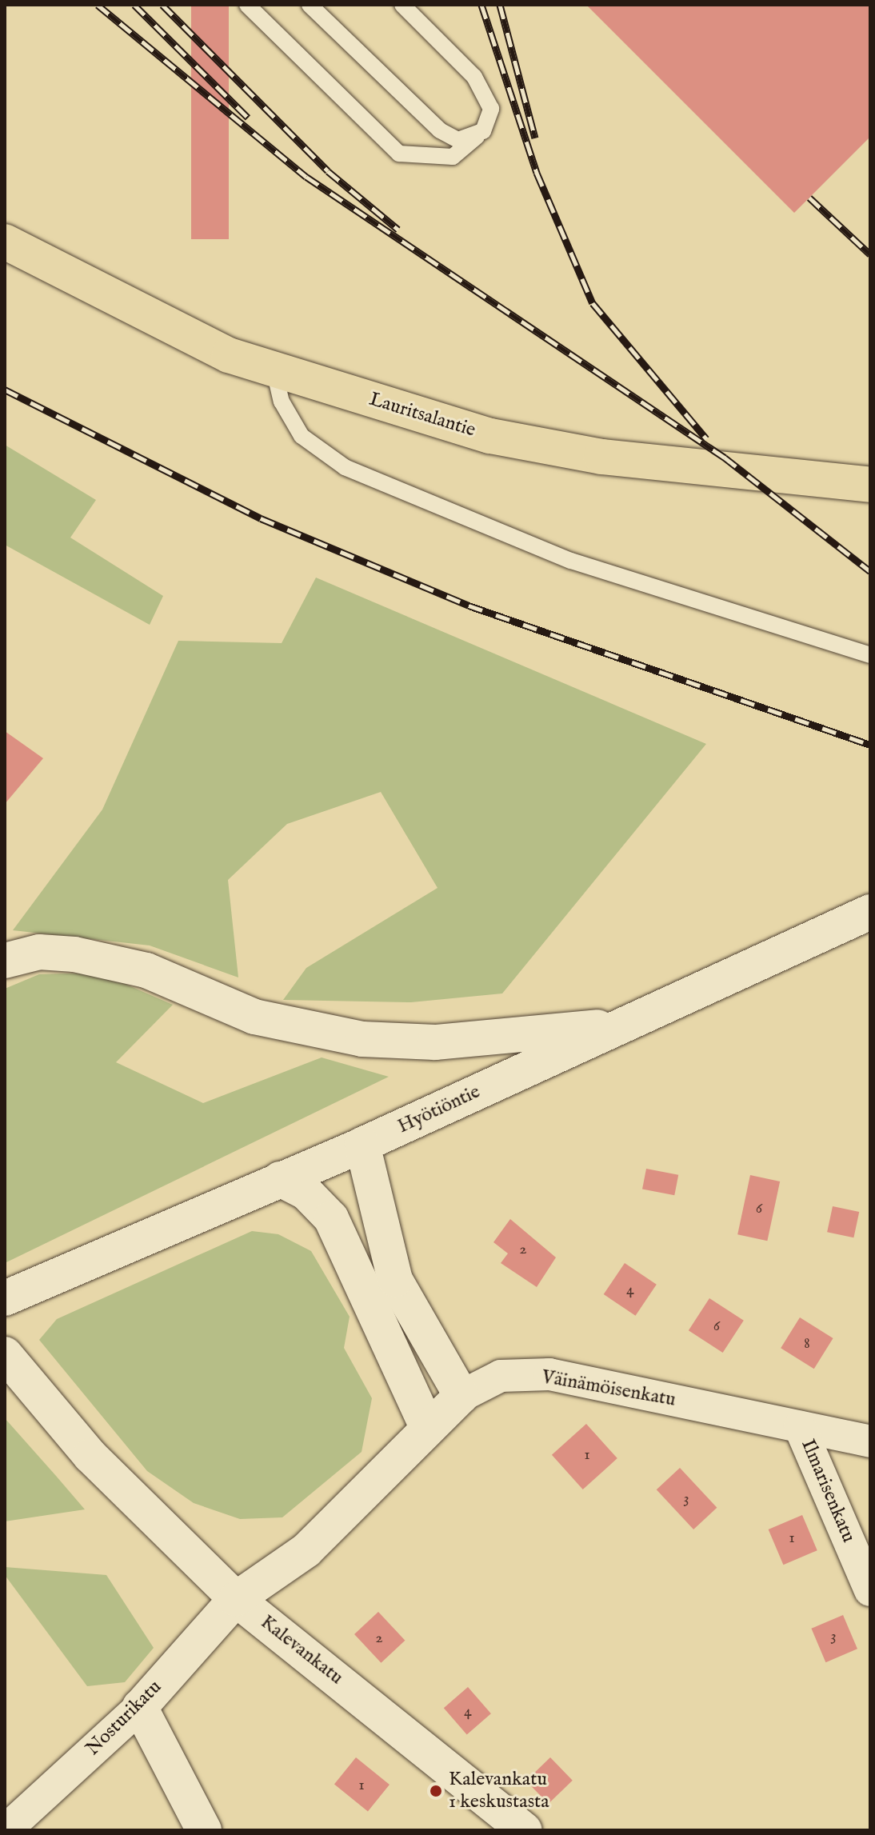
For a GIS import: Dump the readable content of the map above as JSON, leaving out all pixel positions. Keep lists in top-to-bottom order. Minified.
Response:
{"streets":{"main road":["Lauritsalantie","Hyötiöntie","Väinämöisenkatu","Kalevankatu","Nosturikatu"],"street":["Ilmarisenkatu"]},"crossings":[["Väinämöisenkatu","Ilmarisenkatu"],["Väinämöisenkatu","Kalevankatu"],["Väinämöisenkatu","Nosturikatu"],["Kalevankatu","Nosturikatu"]],"places":["Kalevankatu 1 keskustasta"],"house_numbers":["6","2","4","6","8","1","3","1","3","2","4","1"]}
